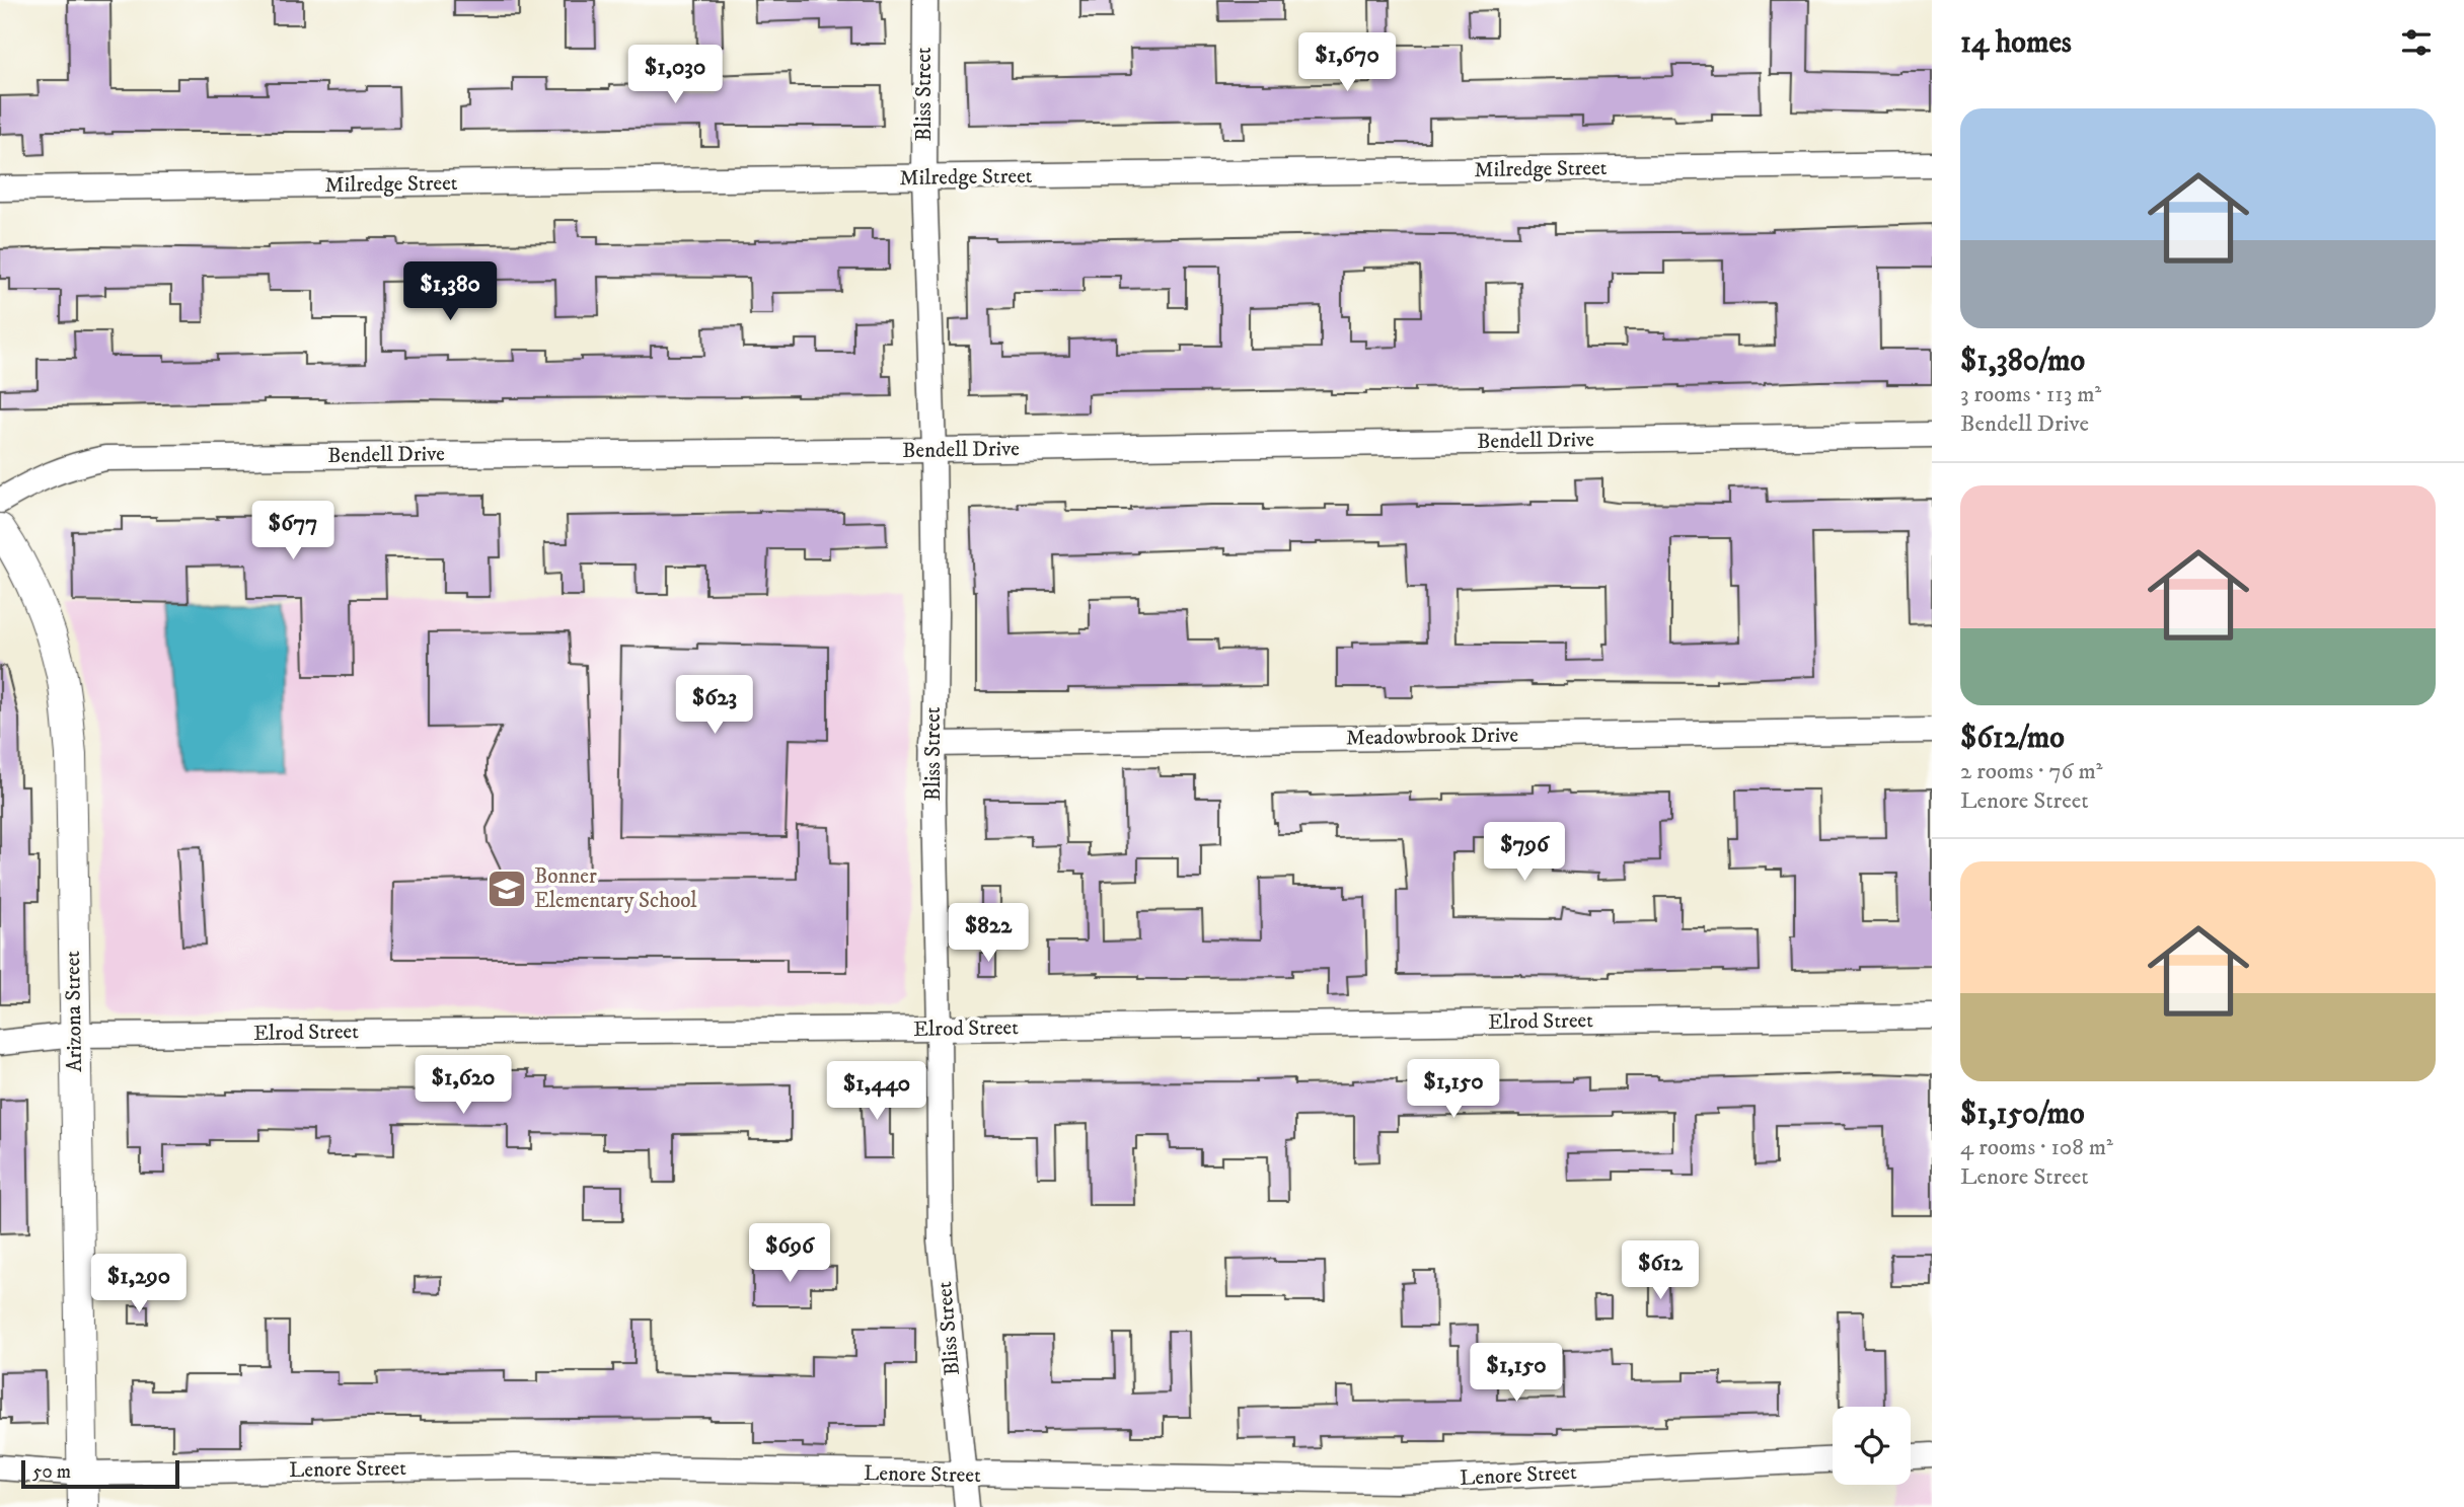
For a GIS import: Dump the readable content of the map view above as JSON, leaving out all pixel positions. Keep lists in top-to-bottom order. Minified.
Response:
{"streets":{"street":["Bliss Street","Milredge Street","Bendell Drive","Meadowbrook Drive","Arizona Street","Elrod Street","Lenore Street"]},"crossings":[["Bliss Street","Milredge Street"],["Bliss Street","Bendell Drive"],["Bliss Street","Meadowbrook Drive"],["Bliss Street","Elrod Street"],["Bliss Street","Lenore Street"],["Arizona Street","Elrod Street"],["Arizona Street","Lenore Street"]],"places":{"school or university":["Bonner Elementary School"]},"scale_bar":"50 m","page":{"heading":"14 homes","price":["$1,670","$1,030","$1,380","$677","$623","$796","$822","$1,620","$1,150","$1,440","$696","$612","$1,290","$1,150"],"list":[{"name":"$1,380/mo","note":"3 rooms · 113 m² · Bendell Drive"},{"name":"$612/mo","note":"2 rooms · 76 m² · Lenore Street"},{"name":"$1,150/mo","note":"4 rooms · 108 m² · Lenore Street"}],"scale":"50 m"}}
